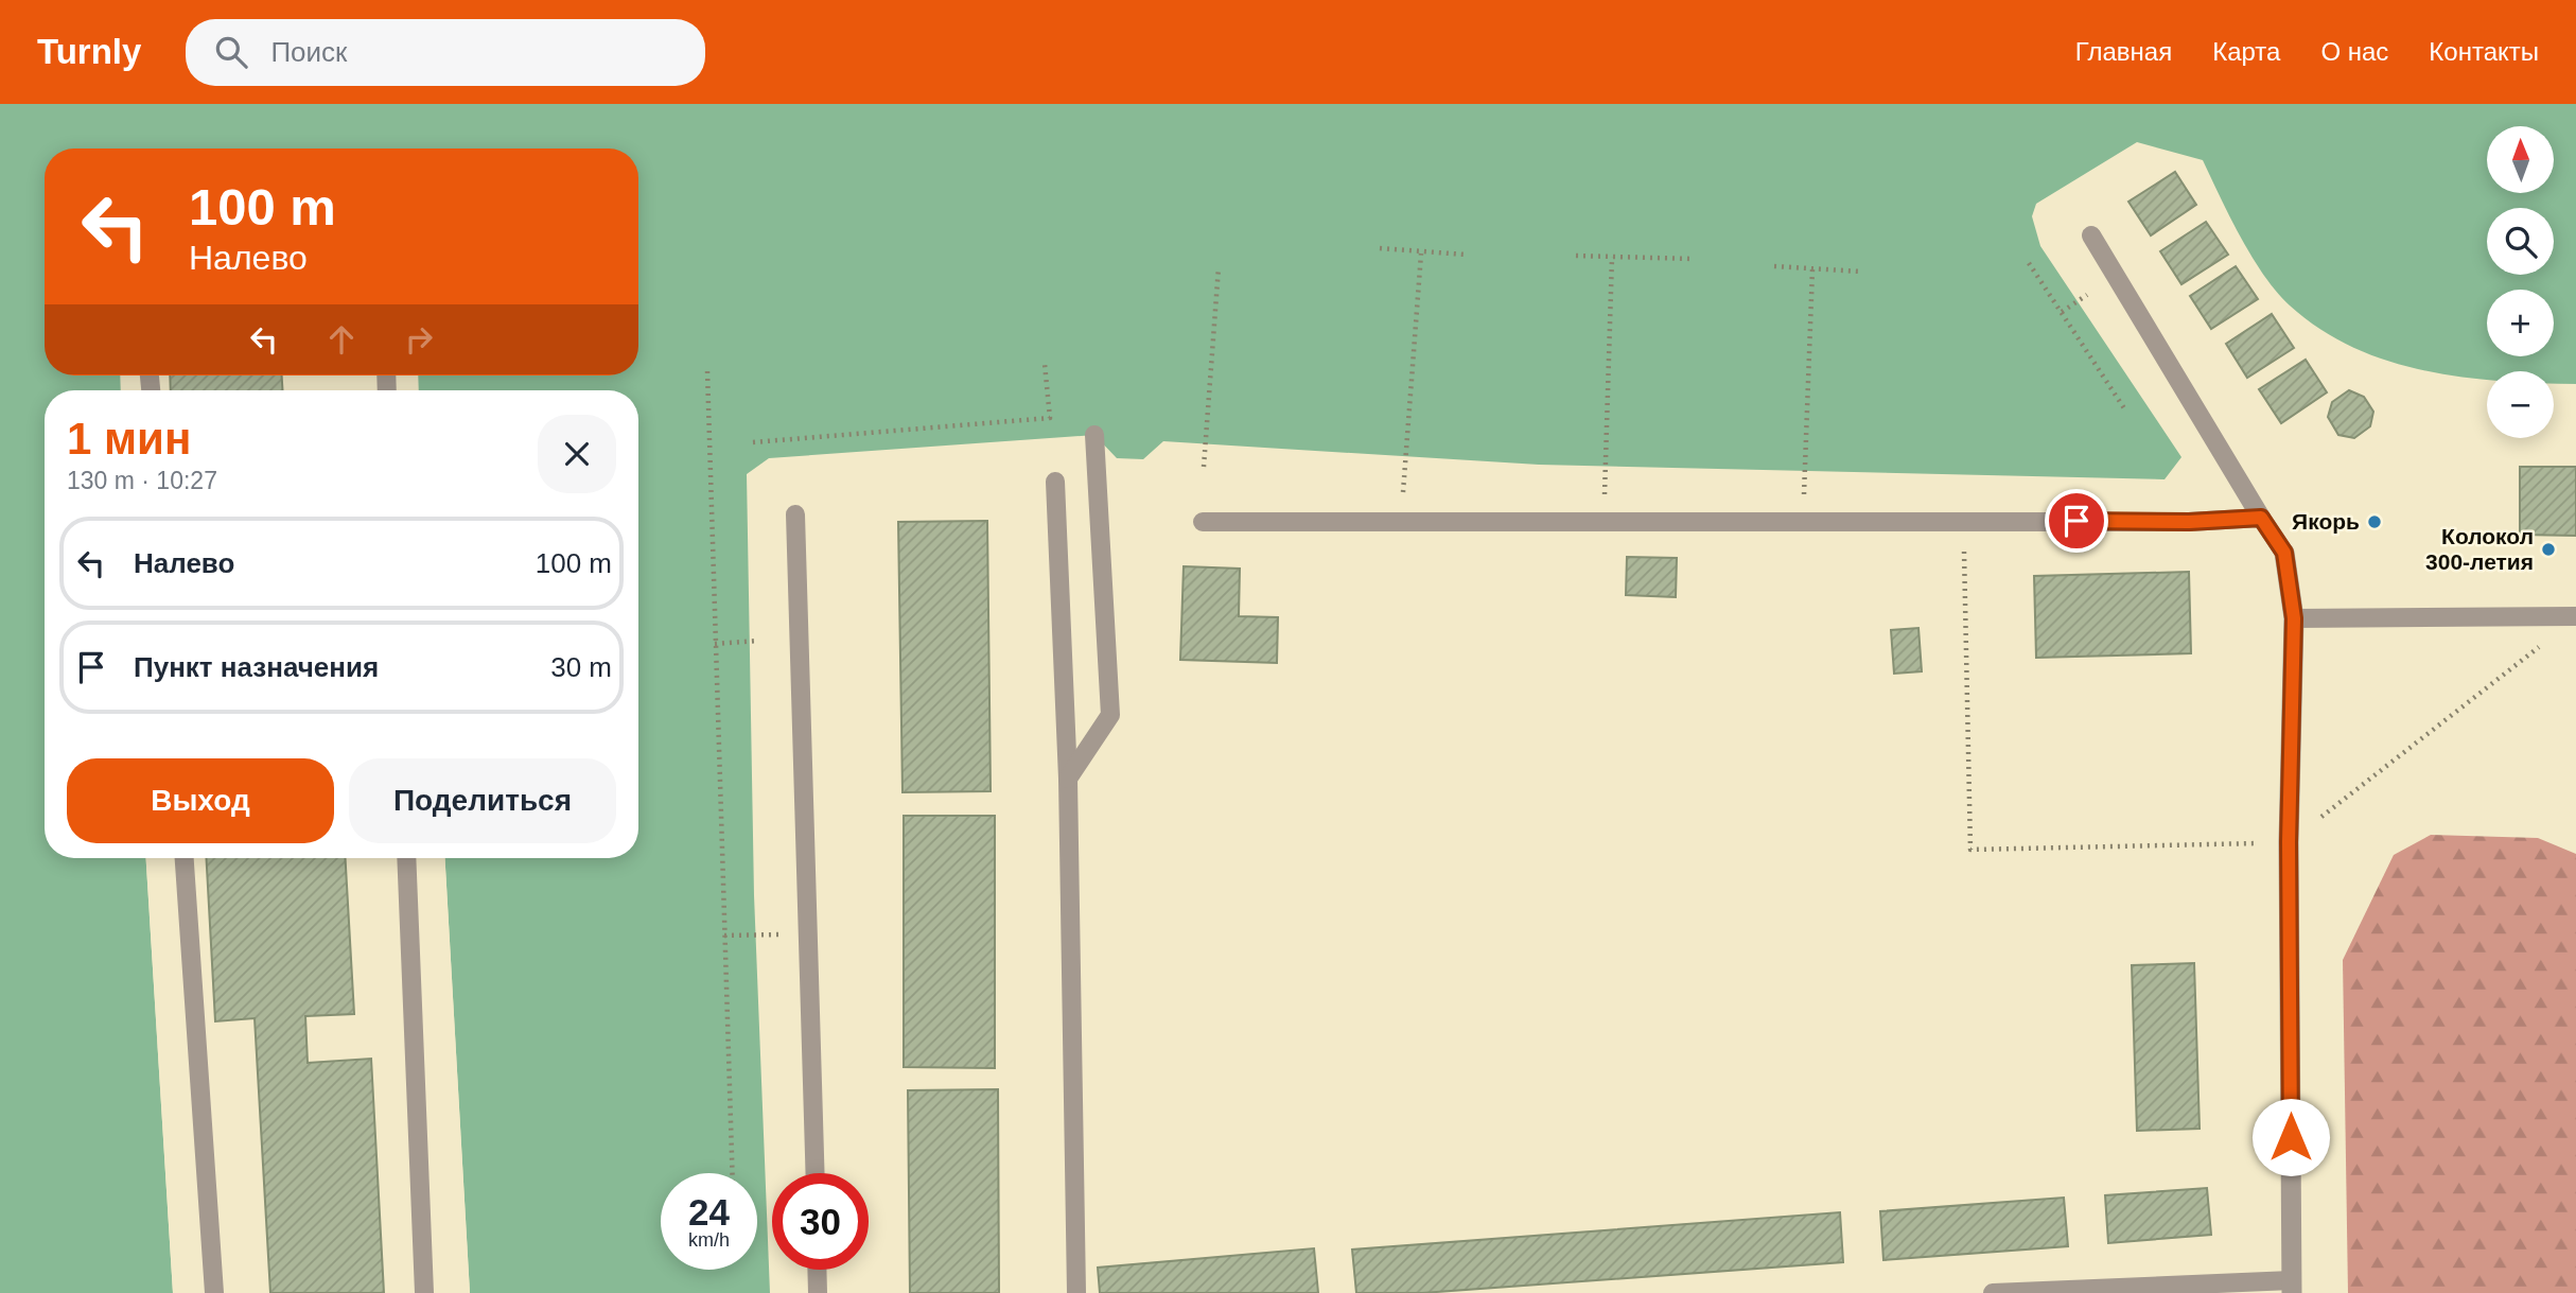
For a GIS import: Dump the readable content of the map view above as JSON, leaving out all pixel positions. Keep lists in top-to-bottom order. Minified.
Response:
{"places":["Якорь","Колокол 300-летия"],"north":"top","page":{"header":"Turnly","search":"Поиск","nav":["Главная","Карта","О нас","Контакты"],"map_buttons":["+","−"],"turn":["100 m","Налево"],"heading":["1 мин","130 m · 10:27"],"list":[{"name":"Налево","value":"100 m"},{"name":"Пункт назначения","value":"30 m"}],"buttons":["Выход","Поделиться"],"speed":"24 km/h","limit":"30"}}
